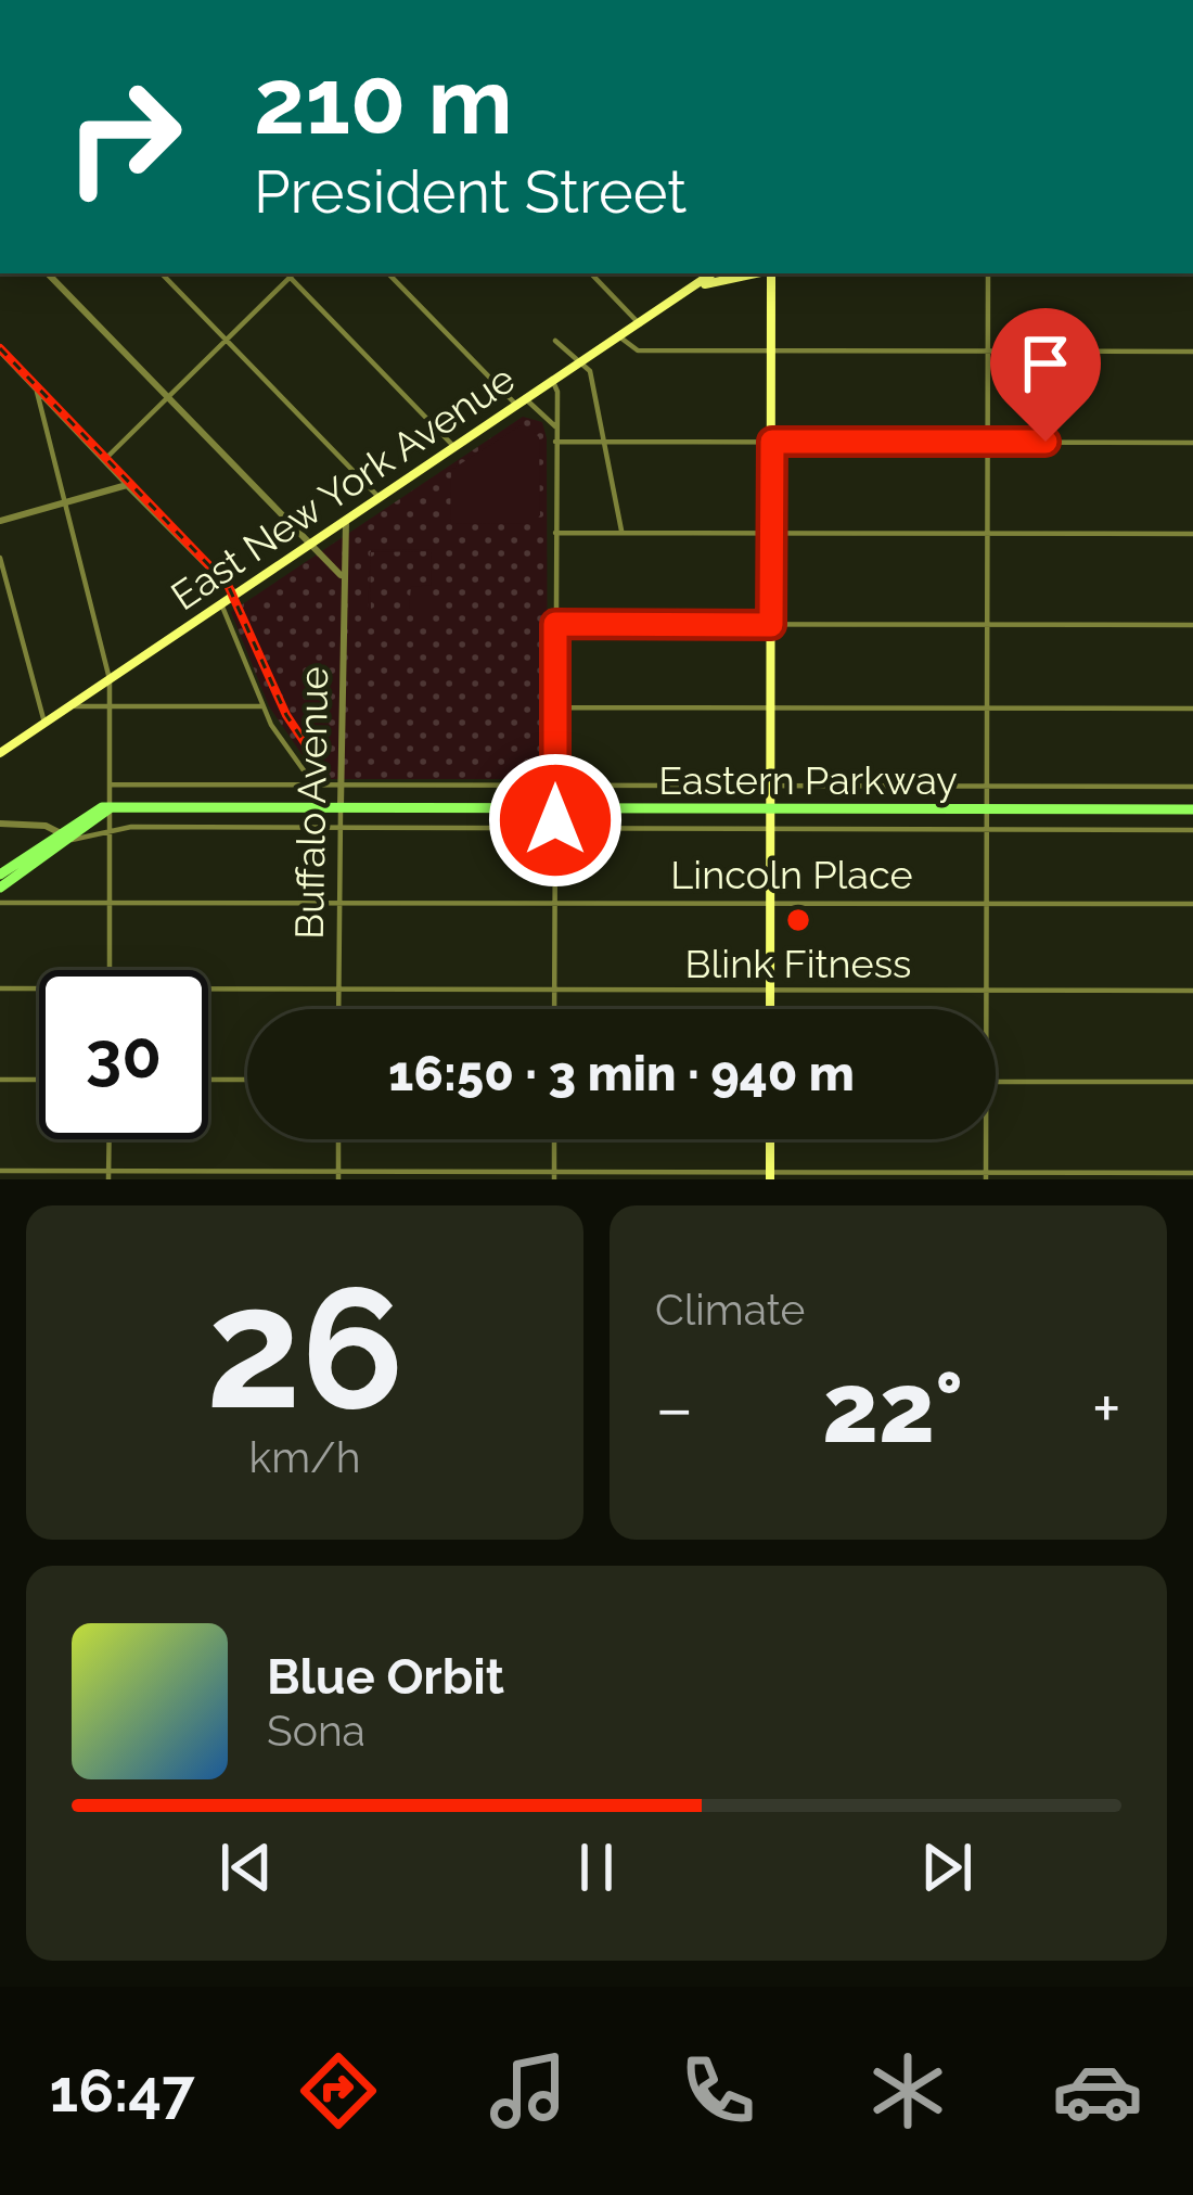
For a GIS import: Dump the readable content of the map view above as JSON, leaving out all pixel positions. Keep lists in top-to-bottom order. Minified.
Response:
{"streets":{"main road":["East New York Avenue","Eastern Parkway"],"street":["Buffalo Avenue","Lincoln Place"]},"crossings":[["East New York Avenue","Buffalo Avenue"],["Eastern Parkway","Buffalo Avenue"],["Buffalo Avenue","Lincoln Place"]],"places":["Blink Fitness"],"page":{"turn":["210 m","President Street"],"limit":"30","trip":"16:50 · 3 min · 940 m","tile":[["26","km/h"],"Climate"],"heat":["−","22°","+"],"song":["Blue Orbit","Sona"],"tabs":"16:47"}}
